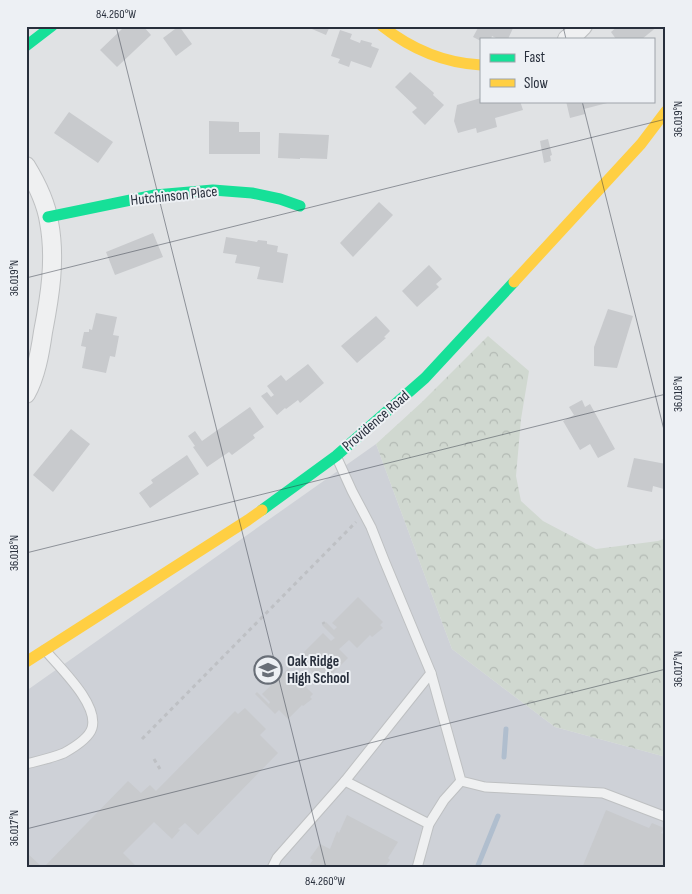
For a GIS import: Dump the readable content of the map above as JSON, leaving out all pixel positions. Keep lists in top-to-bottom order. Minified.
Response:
{"streets":{"street":["Hutchinson Place","Providence Road"]},"places":{"school or university":["Oak Ridge High School"]},"legend":["Fast","Slow"],"coordinates":["84.260°W","36.019°N","36.018°N","36.017°N"]}
